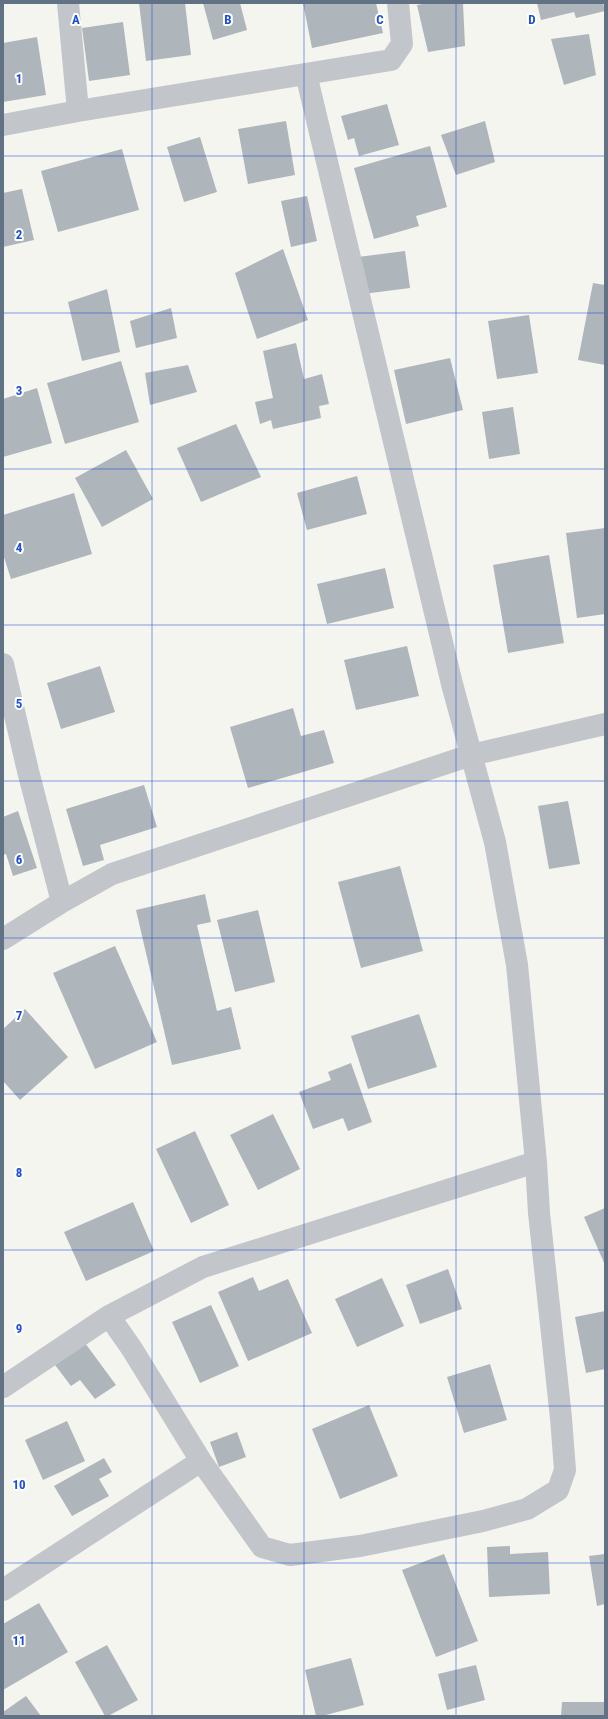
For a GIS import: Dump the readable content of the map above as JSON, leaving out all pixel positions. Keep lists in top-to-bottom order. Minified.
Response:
{"grid":{"columns":["A","B","C","D"],"rows":["1","2","3","4","5","6","7","8","9","10","11"]}}
